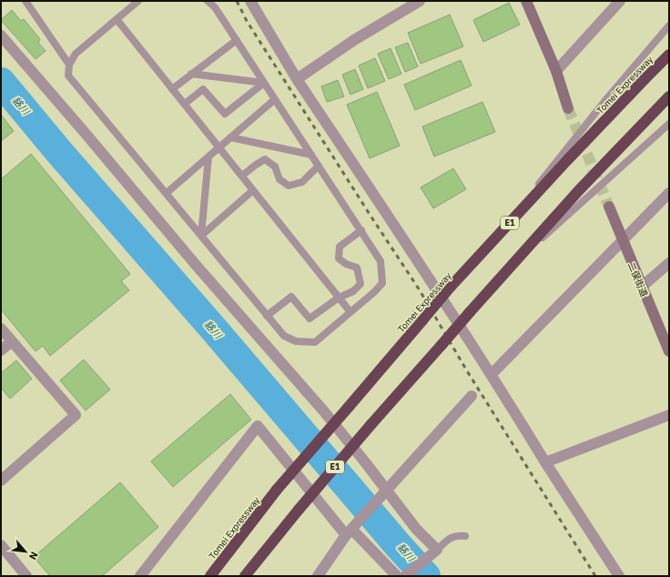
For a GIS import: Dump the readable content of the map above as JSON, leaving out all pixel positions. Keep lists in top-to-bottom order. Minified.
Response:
{"streets":{"highway":["Tomei Expressway","E1"],"street":["二俣街道"]},"water":["貉川"],"north":"bottom right"}
